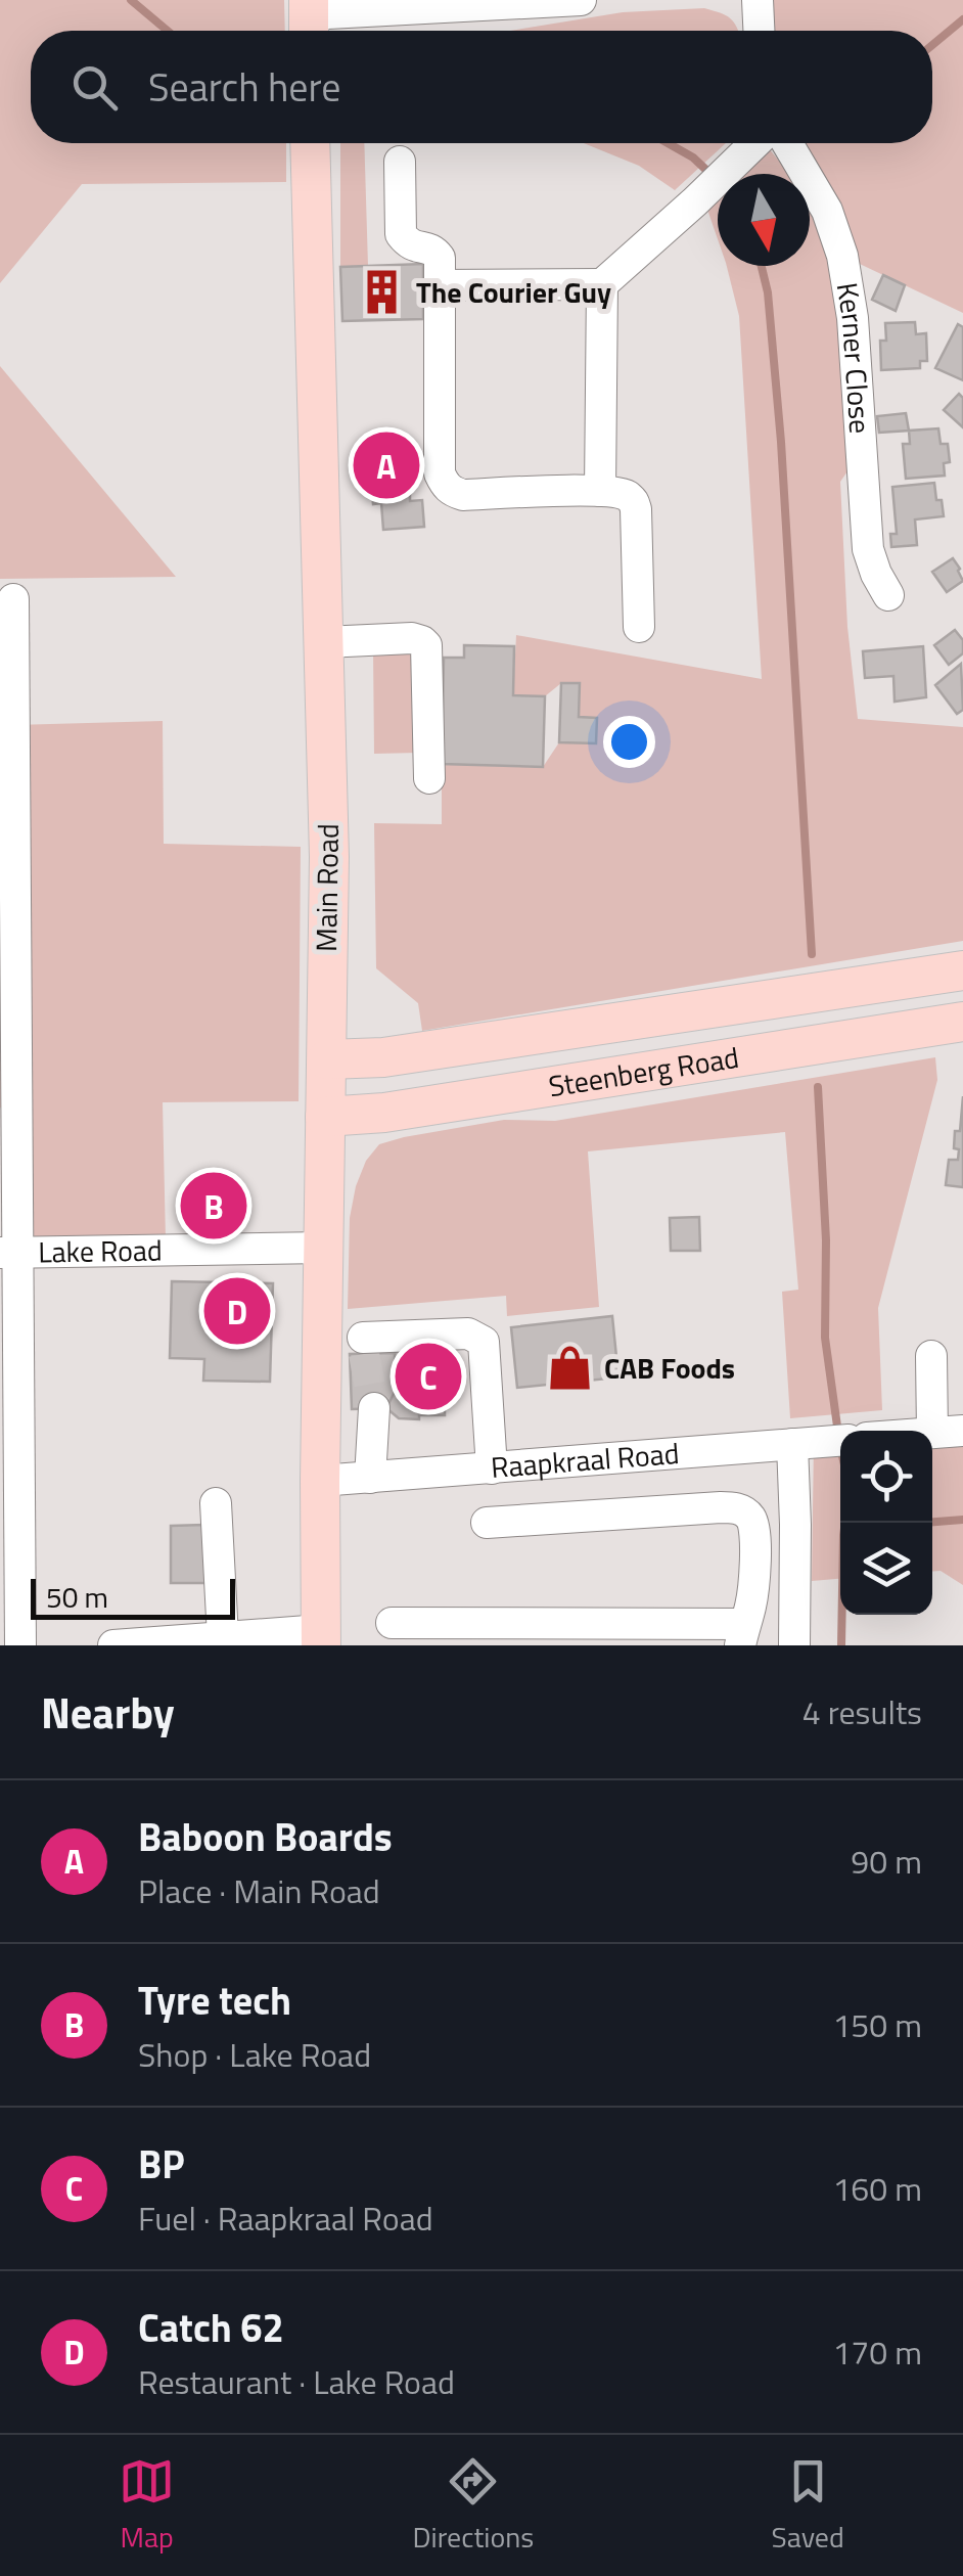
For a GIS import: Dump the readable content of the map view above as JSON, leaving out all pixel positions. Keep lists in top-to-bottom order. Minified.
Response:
{"streets":{"main road":["Main Road","Steenberg Road"],"street":["Kerner Close","Lake Road","Raapkraal Road"]},"crossings":[["Main Road","Steenberg Road"],["Main Road","Lake Road"],["Main Road","Raapkraal Road"]],"places":{"building":["The Courier Guy"],"shop":["CAB Foods"]},"scale_bar":"50 m","north":"bottom","page":{"search":"Search here","pins":["A","B","D","C"],"scale":"50 m","heading":["Nearby","4 results"],"list":[{"mark":"A","name":"Baboon Boards","note":"Place · Main Road","value":"90 m"},{"mark":"B","name":"Tyre tech","note":"Shop · Lake Road","value":"150 m"},{"mark":"C","name":"BP","note":"Fuel · Raapkraal Road","value":"160 m"},{"mark":"D","name":"Catch 62","note":"Restaurant · Lake Road","value":"170 m"}],"nav":["Map","Directions","Saved"]}}
